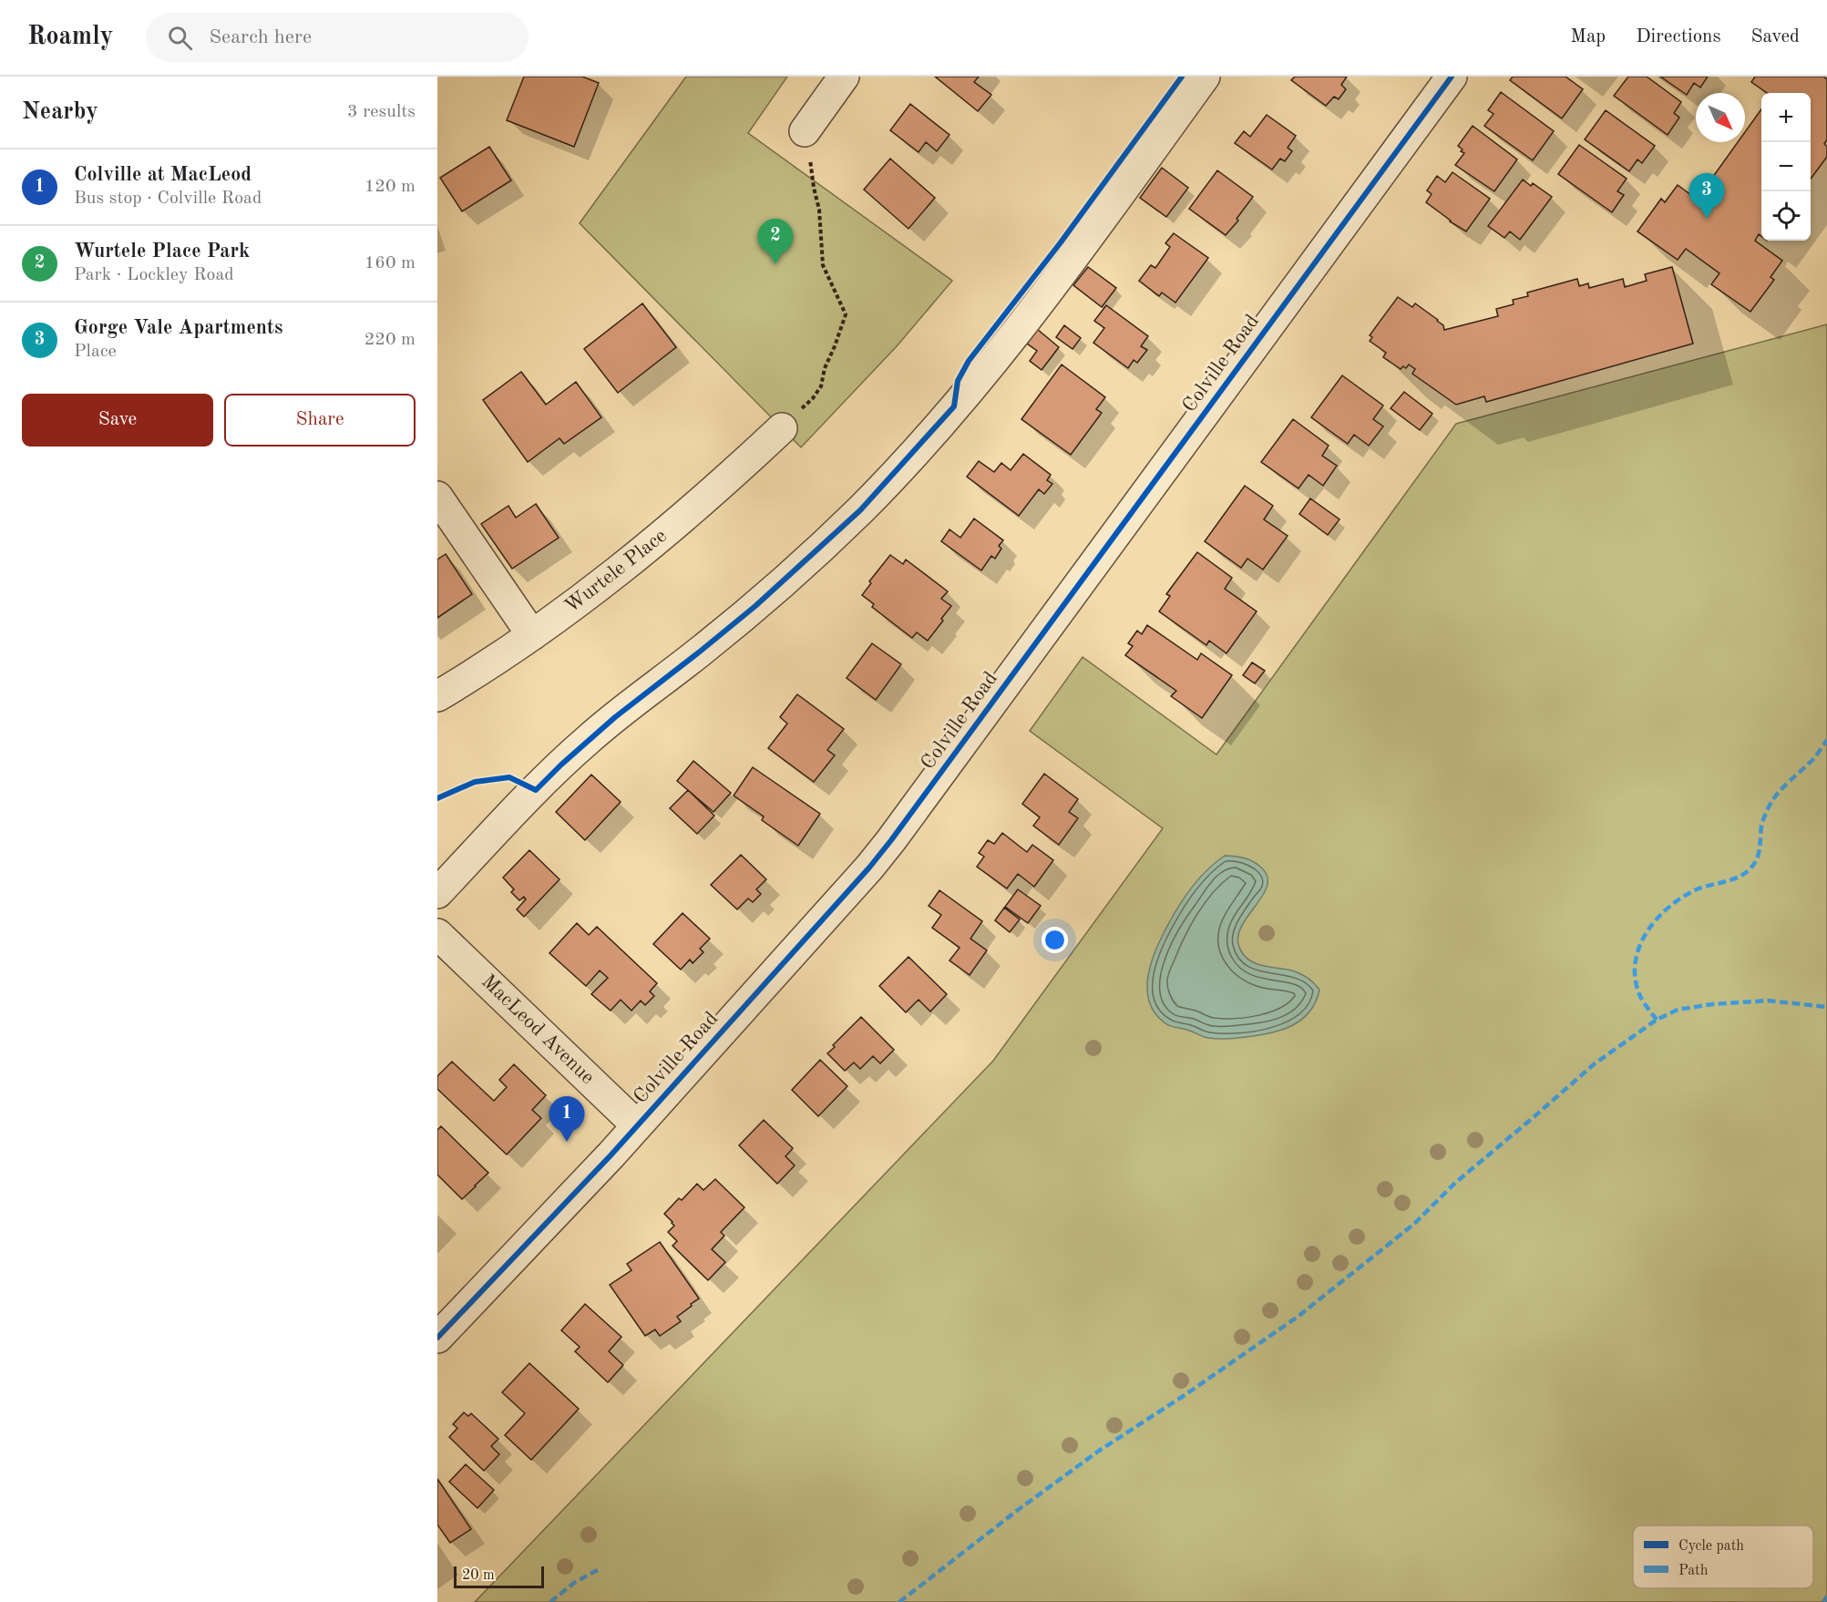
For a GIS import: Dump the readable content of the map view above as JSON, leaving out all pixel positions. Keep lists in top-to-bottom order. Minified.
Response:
{"streets":{"street":["Colville Road","Wurtele Place","MacLeod Avenue"]},"crossings":[["Colville Road","MacLeod Avenue"]],"legend":["Cycle path","Path"],"scale_bar":"20 m","north":"bottom right","page":{"header":"Roamly","search":"Search here","nav":["Map","Directions","Saved"],"heading":["Nearby","3 results"],"map_buttons":["+","−"],"list":[{"mark":"1","name":"Colville at MacLeod","note":"Bus stop · Colville Road","value":"120 m"},{"mark":"2","name":"Wurtele Place Park","note":"Park · Lockley Road","value":"160 m"},{"mark":"3","name":"Gorge Vale Apartments","note":"Place","value":"220 m"}],"pins":["3","2","1"],"buttons":["Save","Share"],"scale":"20 m"}}
